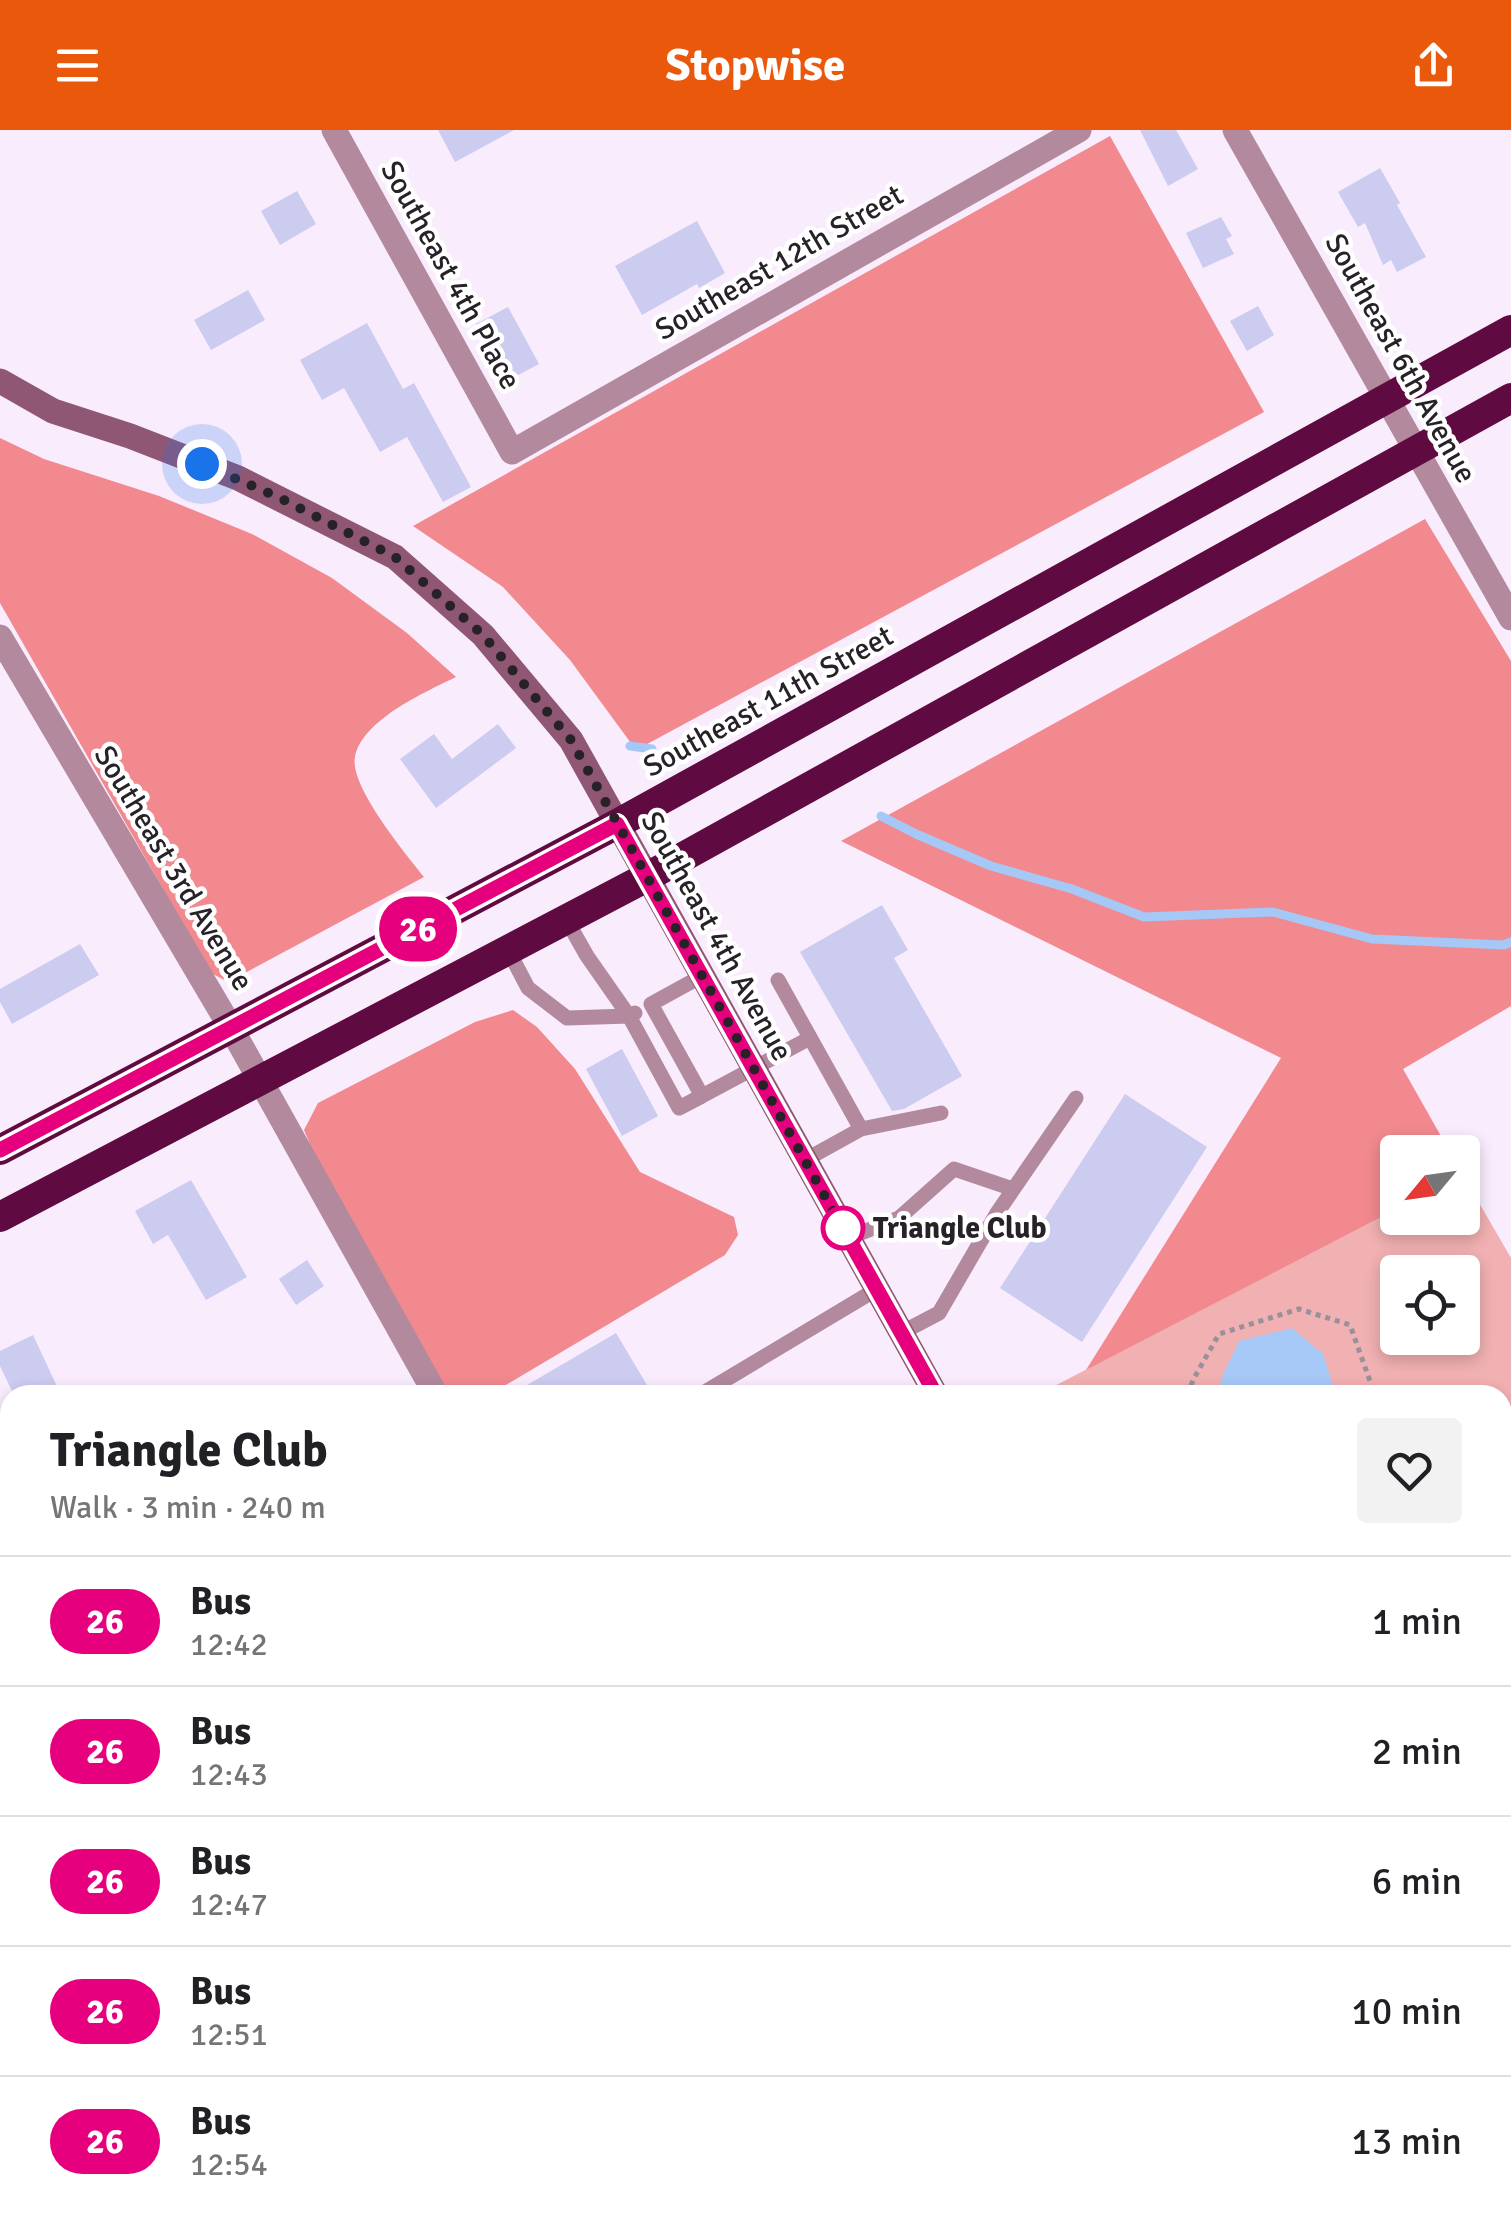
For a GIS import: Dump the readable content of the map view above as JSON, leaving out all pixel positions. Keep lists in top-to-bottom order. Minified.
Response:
{"streets":{"highway":["Southeast 11th Street"],"street":["Southeast 12th Street","Southeast 4th Place","Southeast 6th Avenue","Southeast 3rd Avenue","Southeast 4th Avenue"]},"crossings":[["Southeast 12th Street","Southeast 4th Place"],["Southeast 6th Avenue","Southeast 11th Street"],["Southeast 11th Street","Southeast 3rd Avenue"],["Southeast 11th Street","Southeast 4th Avenue"]],"places":["Triangle Club"],"lines":["bus line 26"],"north":"bottom left","page":{"header":"Stopwise","on_map":"26","heading":["Triangle Club","Walk · 3 min · 240 m"],"list":[{"mark":"26","name":"Bus","note":"12:42","value":"1 min"},{"mark":"26","name":"Bus","note":"12:43","value":"2 min"},{"mark":"26","name":"Bus","note":"12:47","value":"6 min"},{"mark":"26","name":"Bus","note":"12:51","value":"10 min"},{"mark":"26","name":"Bus","note":"12:54","value":"13 min"}]}}
